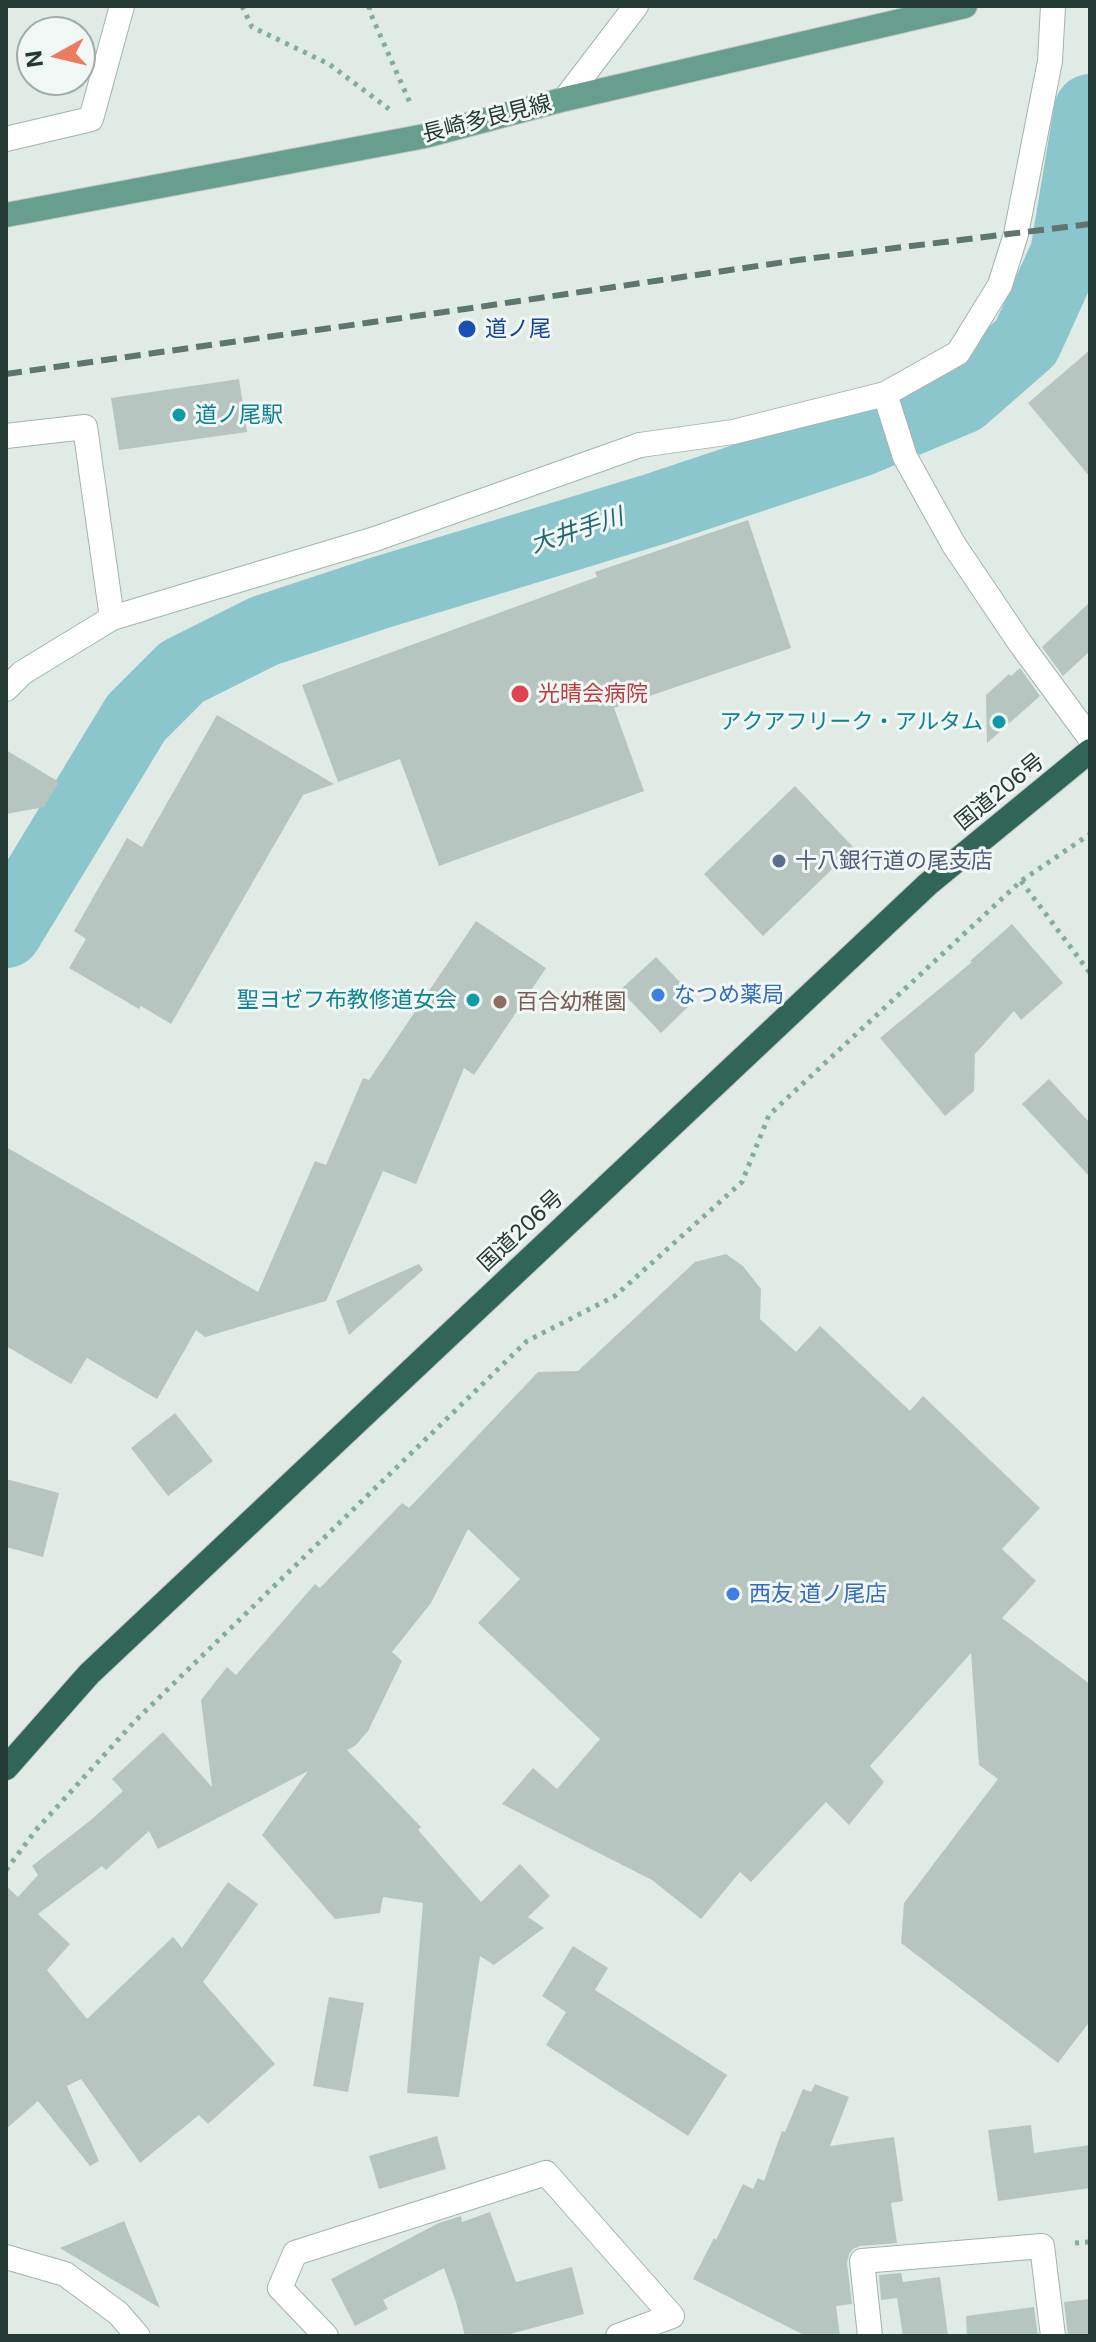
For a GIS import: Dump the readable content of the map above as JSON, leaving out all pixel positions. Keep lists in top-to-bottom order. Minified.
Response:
{"streets":{"highway":["国道206号"],"main road":["長崎多良見線"]},"water":["大井手川"],"places":["道ノ尾","道ノ尾駅","光晴会病院","アクアフリーク・アルタム","十八銀行道の尾支店","なつめ薬局","聖ヨゼフ布教修道女会","百合幼稚園","西友 道ノ尾店"],"north":"left"}
